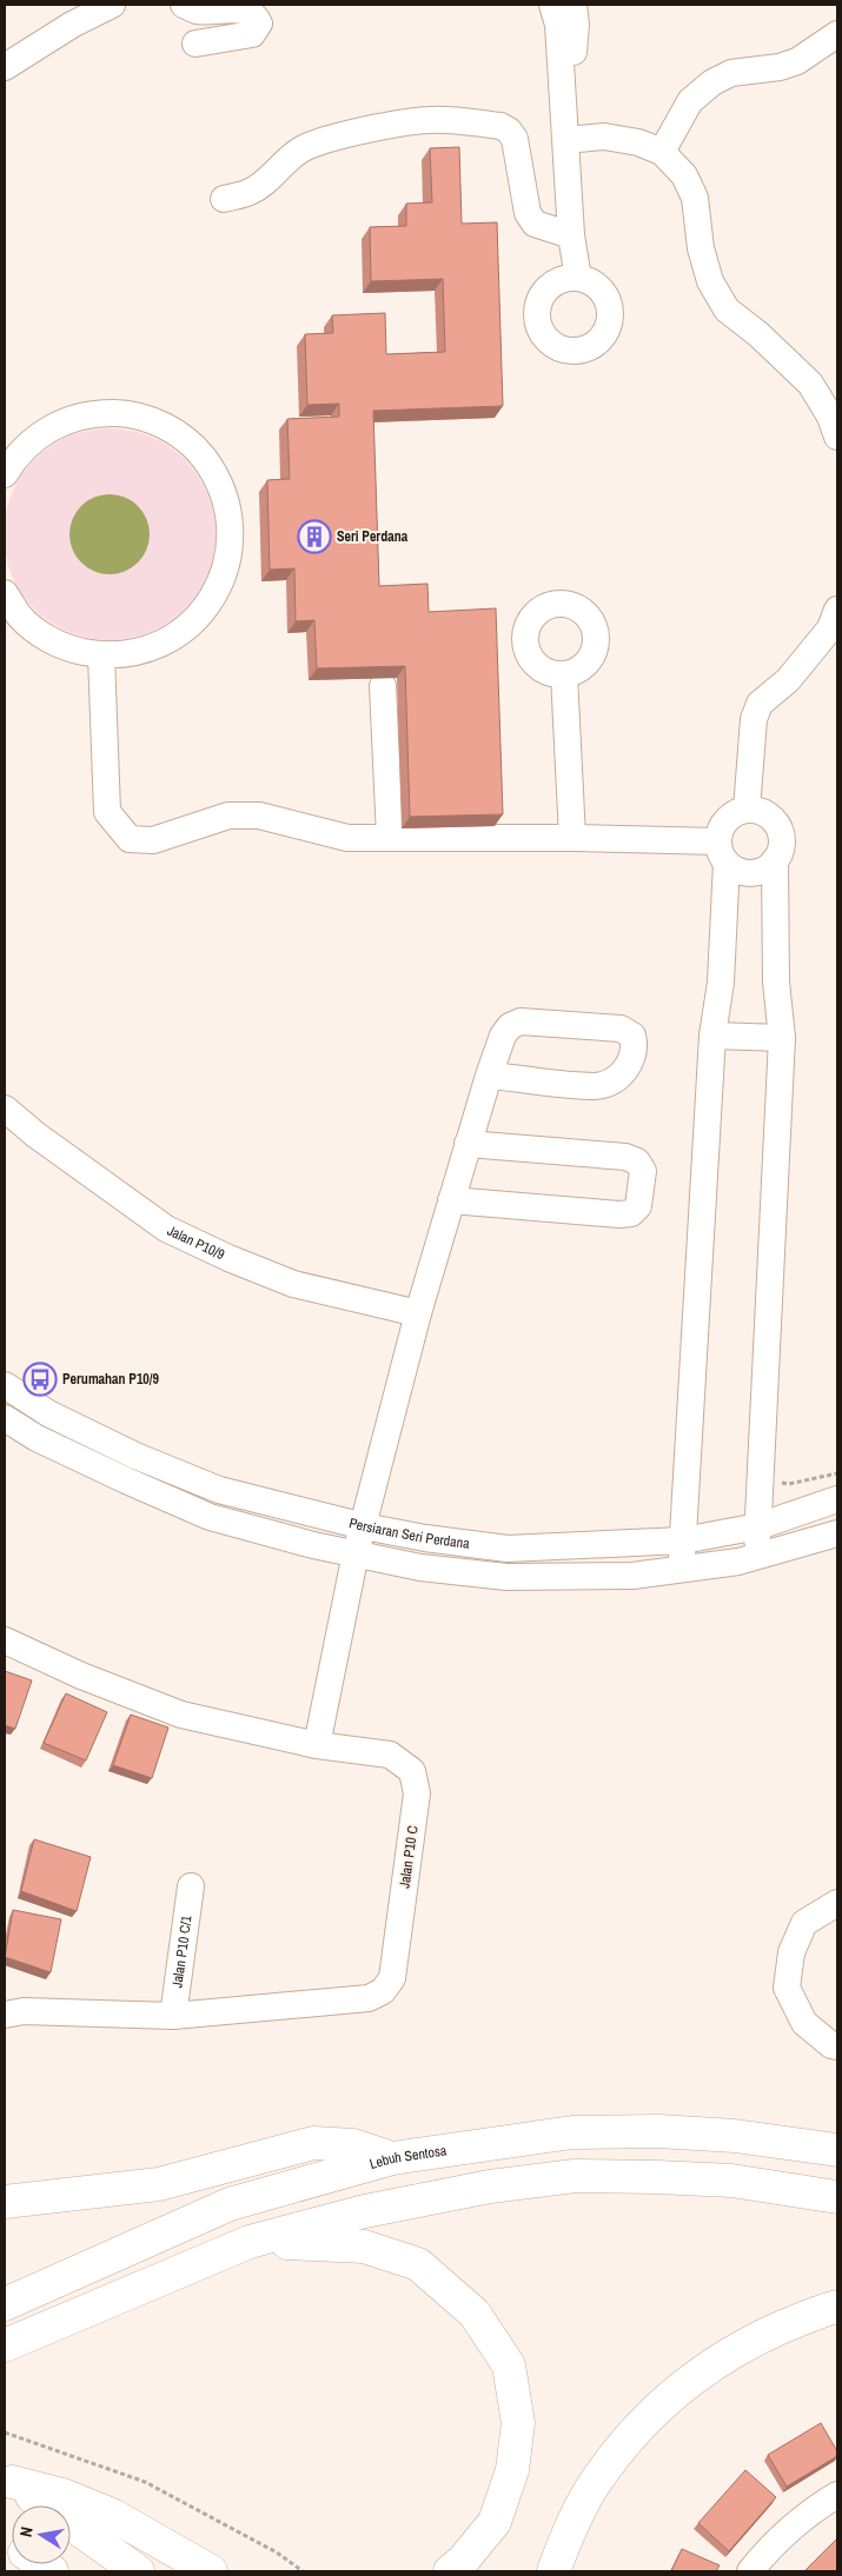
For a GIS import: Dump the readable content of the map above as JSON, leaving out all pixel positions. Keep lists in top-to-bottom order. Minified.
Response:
{"streets":{"main road":["Lebuh Sentosa"],"street":["Jalan P10/9","Persiaran Seri Perdana","Jalan P10 C","Jalan P10 C/1"]},"crossings":[["Jalan P10 C","Jalan P10 C/1"]],"places":{"building":["Seri Perdana"],"bus stop":["Perumahan P10/9"]},"north":"left"}
